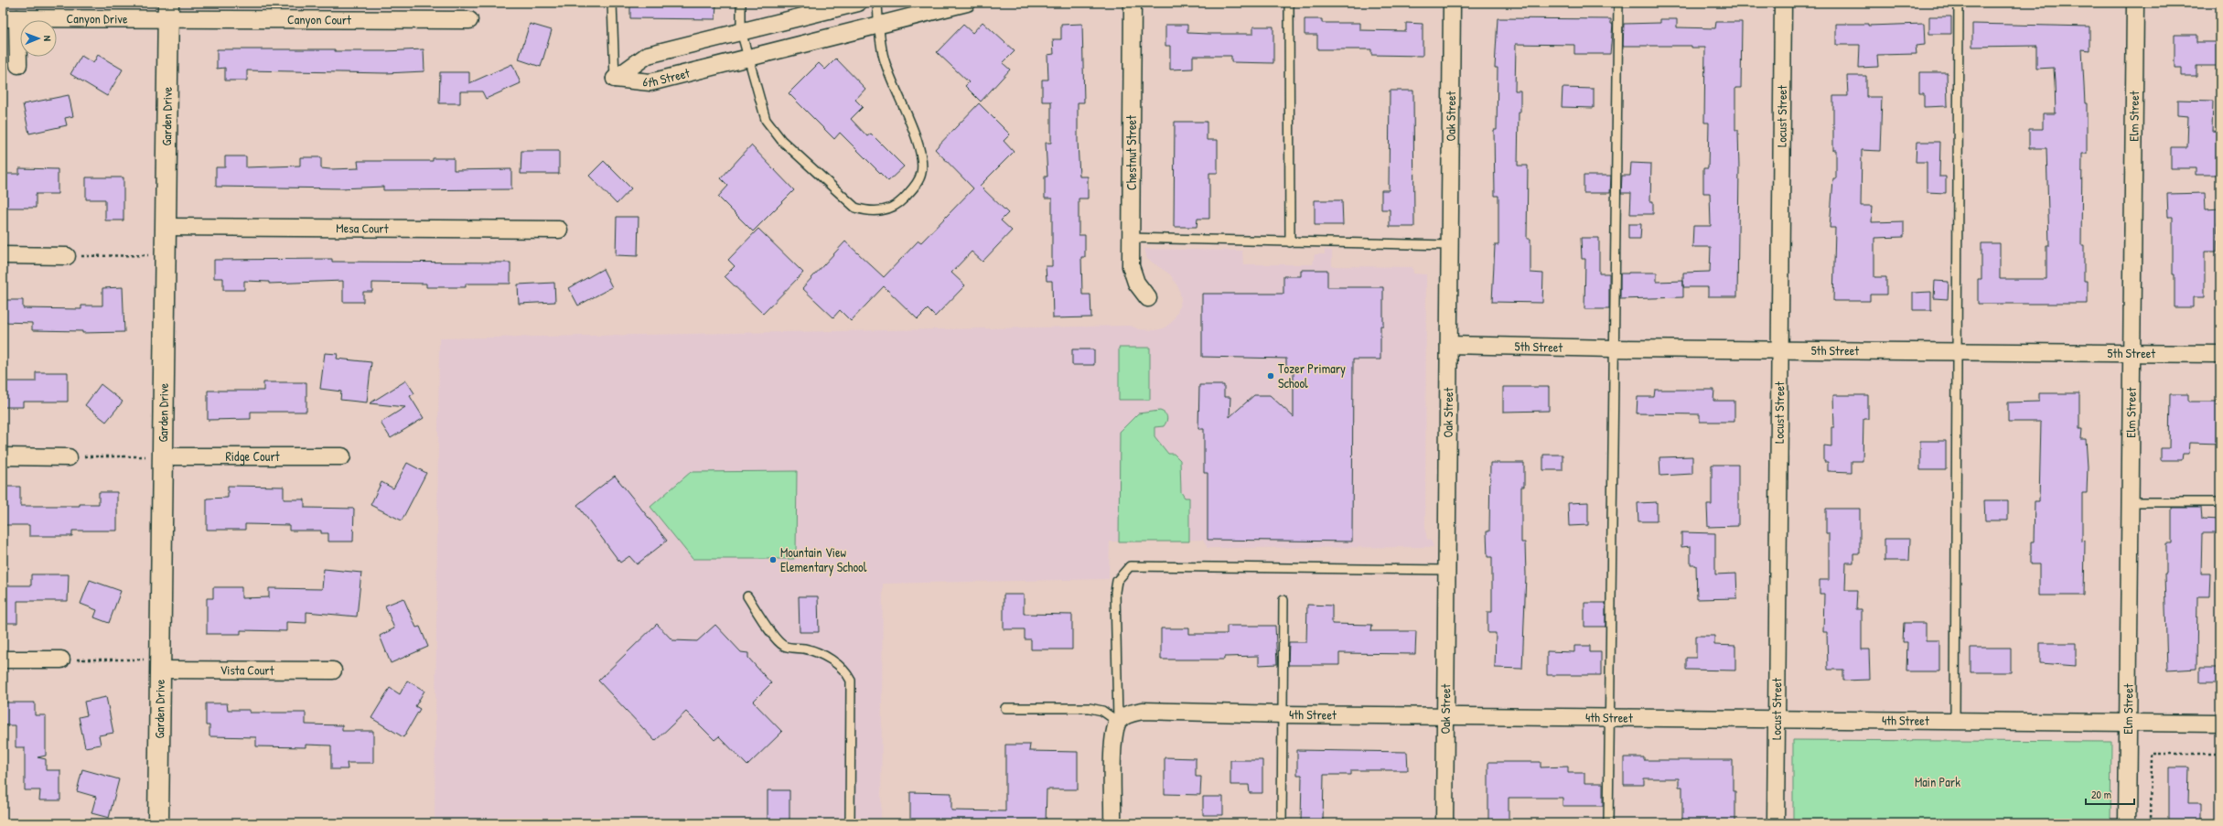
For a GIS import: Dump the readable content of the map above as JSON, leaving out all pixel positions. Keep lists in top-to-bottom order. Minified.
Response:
{"streets":{"street":["Canyon Drive","Canyon Court","6th Street","Garden Drive","Oak Street","Locust Street","Elm Street","Chestnut Street","Mesa Court","5th Street","Ridge Court","Vista Court","4th Street"]},"crossings":[["Canyon Drive","Canyon Court"],["Canyon Drive","Garden Drive"],["Canyon Court","Garden Drive"],["Garden Drive","Mesa Court"],["Garden Drive","Ridge Court"],["Garden Drive","Vista Court"],["Oak Street","5th Street"],["Oak Street","4th Street"],["Locust Street","5th Street"],["Locust Street","4th Street"],["Elm Street","5th Street"],["Elm Street","4th Street"]],"parks":["Main Park"],"places":["Tozer Primary School","Mountain View Elementary School"],"scale_bar":"20 m","north":"right"}
